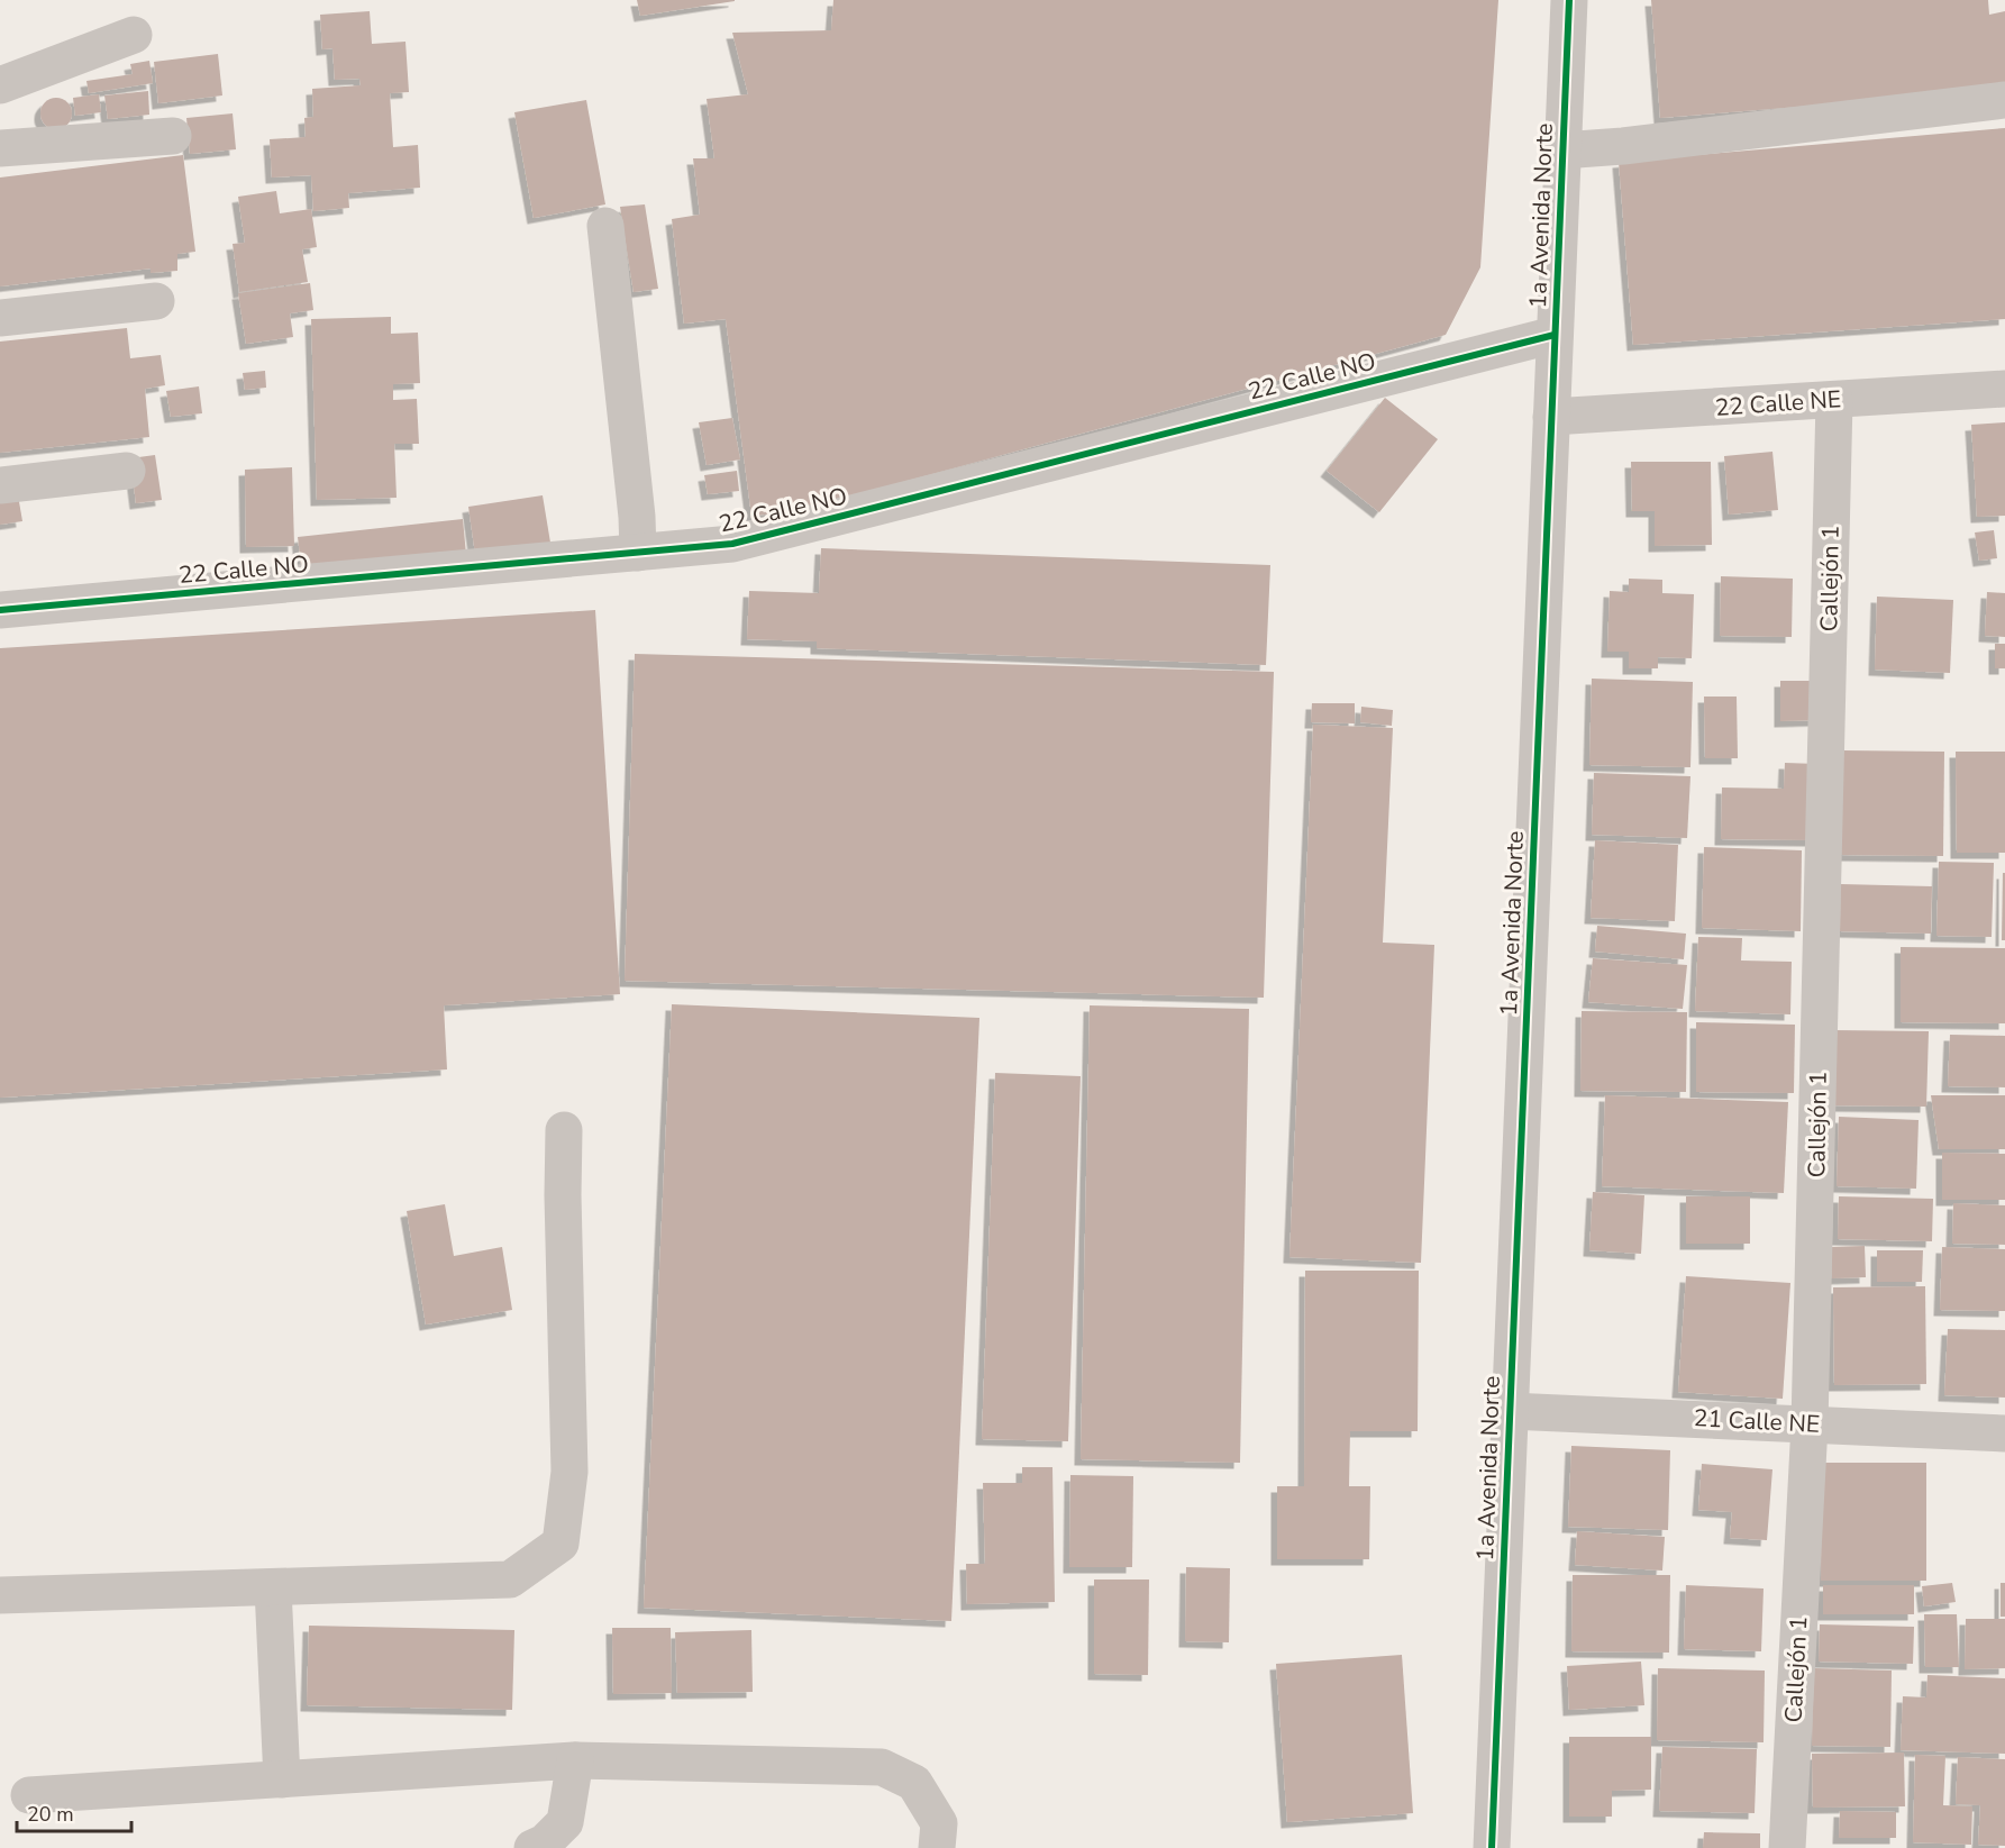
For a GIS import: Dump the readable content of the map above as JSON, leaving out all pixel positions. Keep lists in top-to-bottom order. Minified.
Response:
{"streets":{"street":["1a Avenida Norte","22 Calle NO","22 Calle NE","Callejón 1","21 Calle NE"]},"crossings":[["1a Avenida Norte","22 Calle NO"],["1a Avenida Norte","22 Calle NE"],["1a Avenida Norte","21 Calle NE"],["22 Calle NE","Callejón 1"],["Callejón 1","21 Calle NE"]],"scale_bar":"20 m"}
